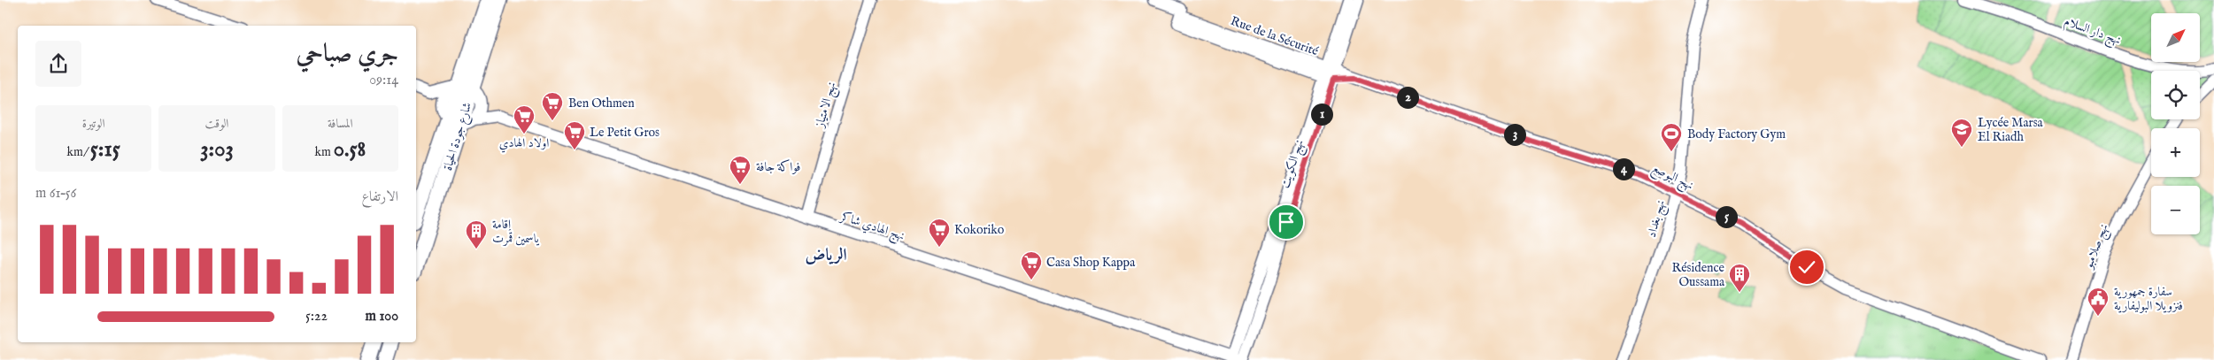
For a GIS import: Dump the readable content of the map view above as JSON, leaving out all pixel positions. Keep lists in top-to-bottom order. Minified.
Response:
{"streets":{"highway":["شارع جودة الحياة"],"street":["نهج دار السلام","Rue de la Sécurité","نهج الامتياز","نهج الكويت","نهج البوصع","نهج بغداد","نهج الهادي شاكر","نهج صلامبو"]},"crossings":[["Rue de la Sécurité","نهج الكويت"],["Rue de la Sécurité","نهج البوصع"],["نهج الامتياز","نهج الهادي شاكر"],["نهج الكويت","نهج البوصع"],["نهج الكويت","نهج الهادي شاكر"],["نهج البوصع","نهج بغداد"]],"districts":["الرياض"],"places":{"supermarket":["Ben Othmen","اولاد الهادي","Le Petit Gros","فواكة جافة","Kokoriko","Casa Shop Kappa"],"school or university":["Lycée Marsa El Riadh"],"sports":["Body Factory Gym"],"building":["إقامة ياسمين قمرت","Résidence Oussama"],"public building":["سفارة جمهورية فنزويلا البوليفارية"]},"north":"top right","page":{"map_buttons":["+","−"],"heading":["جري صباحي","09:14"],"pins":["2","1","3","4","5"],"stats":[["المسافة","0.58 km"],["الوقت","3:03"],["الوتيرة","5:15 /km"]],"chart":["الارتفاع","56–61 m"],"list":[{"name":"100 m","note":"5:22"}]}}
